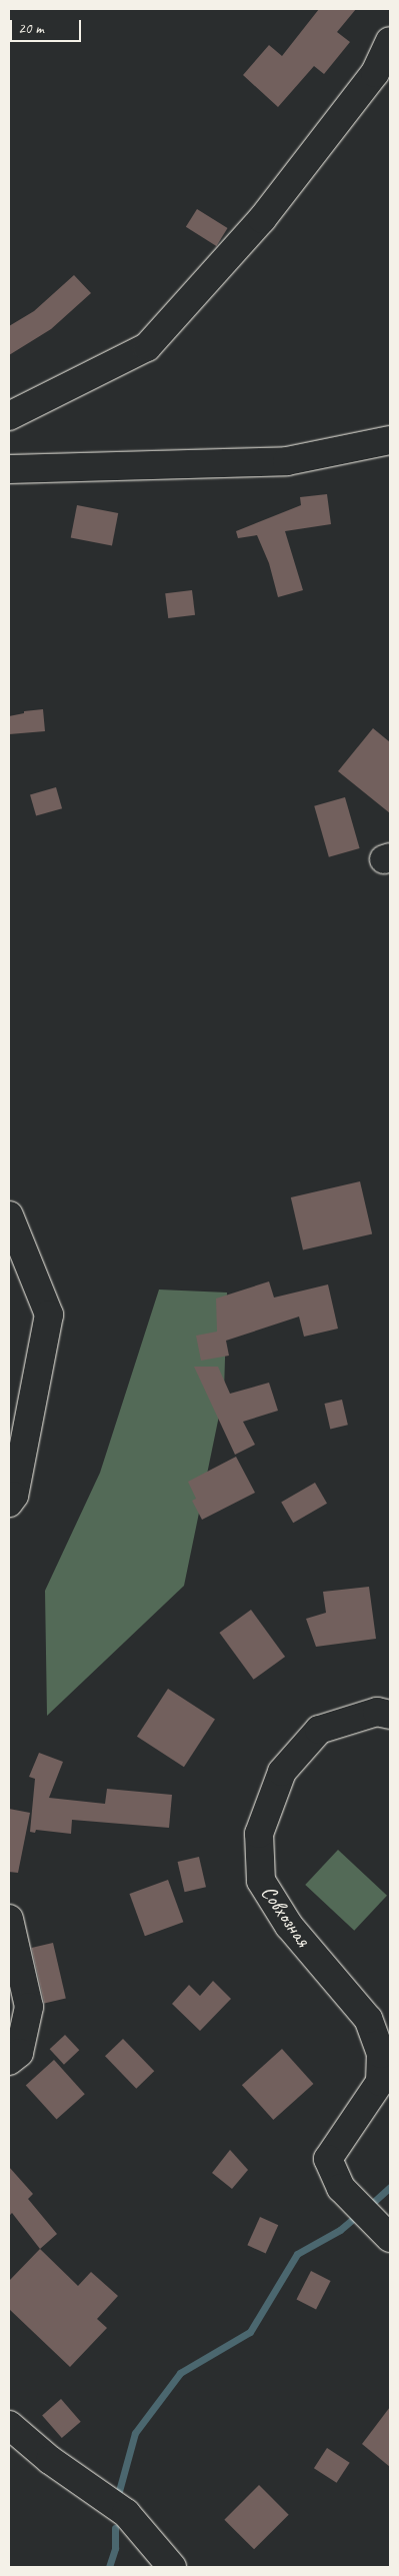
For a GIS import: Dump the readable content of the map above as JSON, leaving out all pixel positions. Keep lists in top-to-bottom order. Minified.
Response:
{"streets":{"street":["Совхозная"]},"scale_bar":"20 m"}
